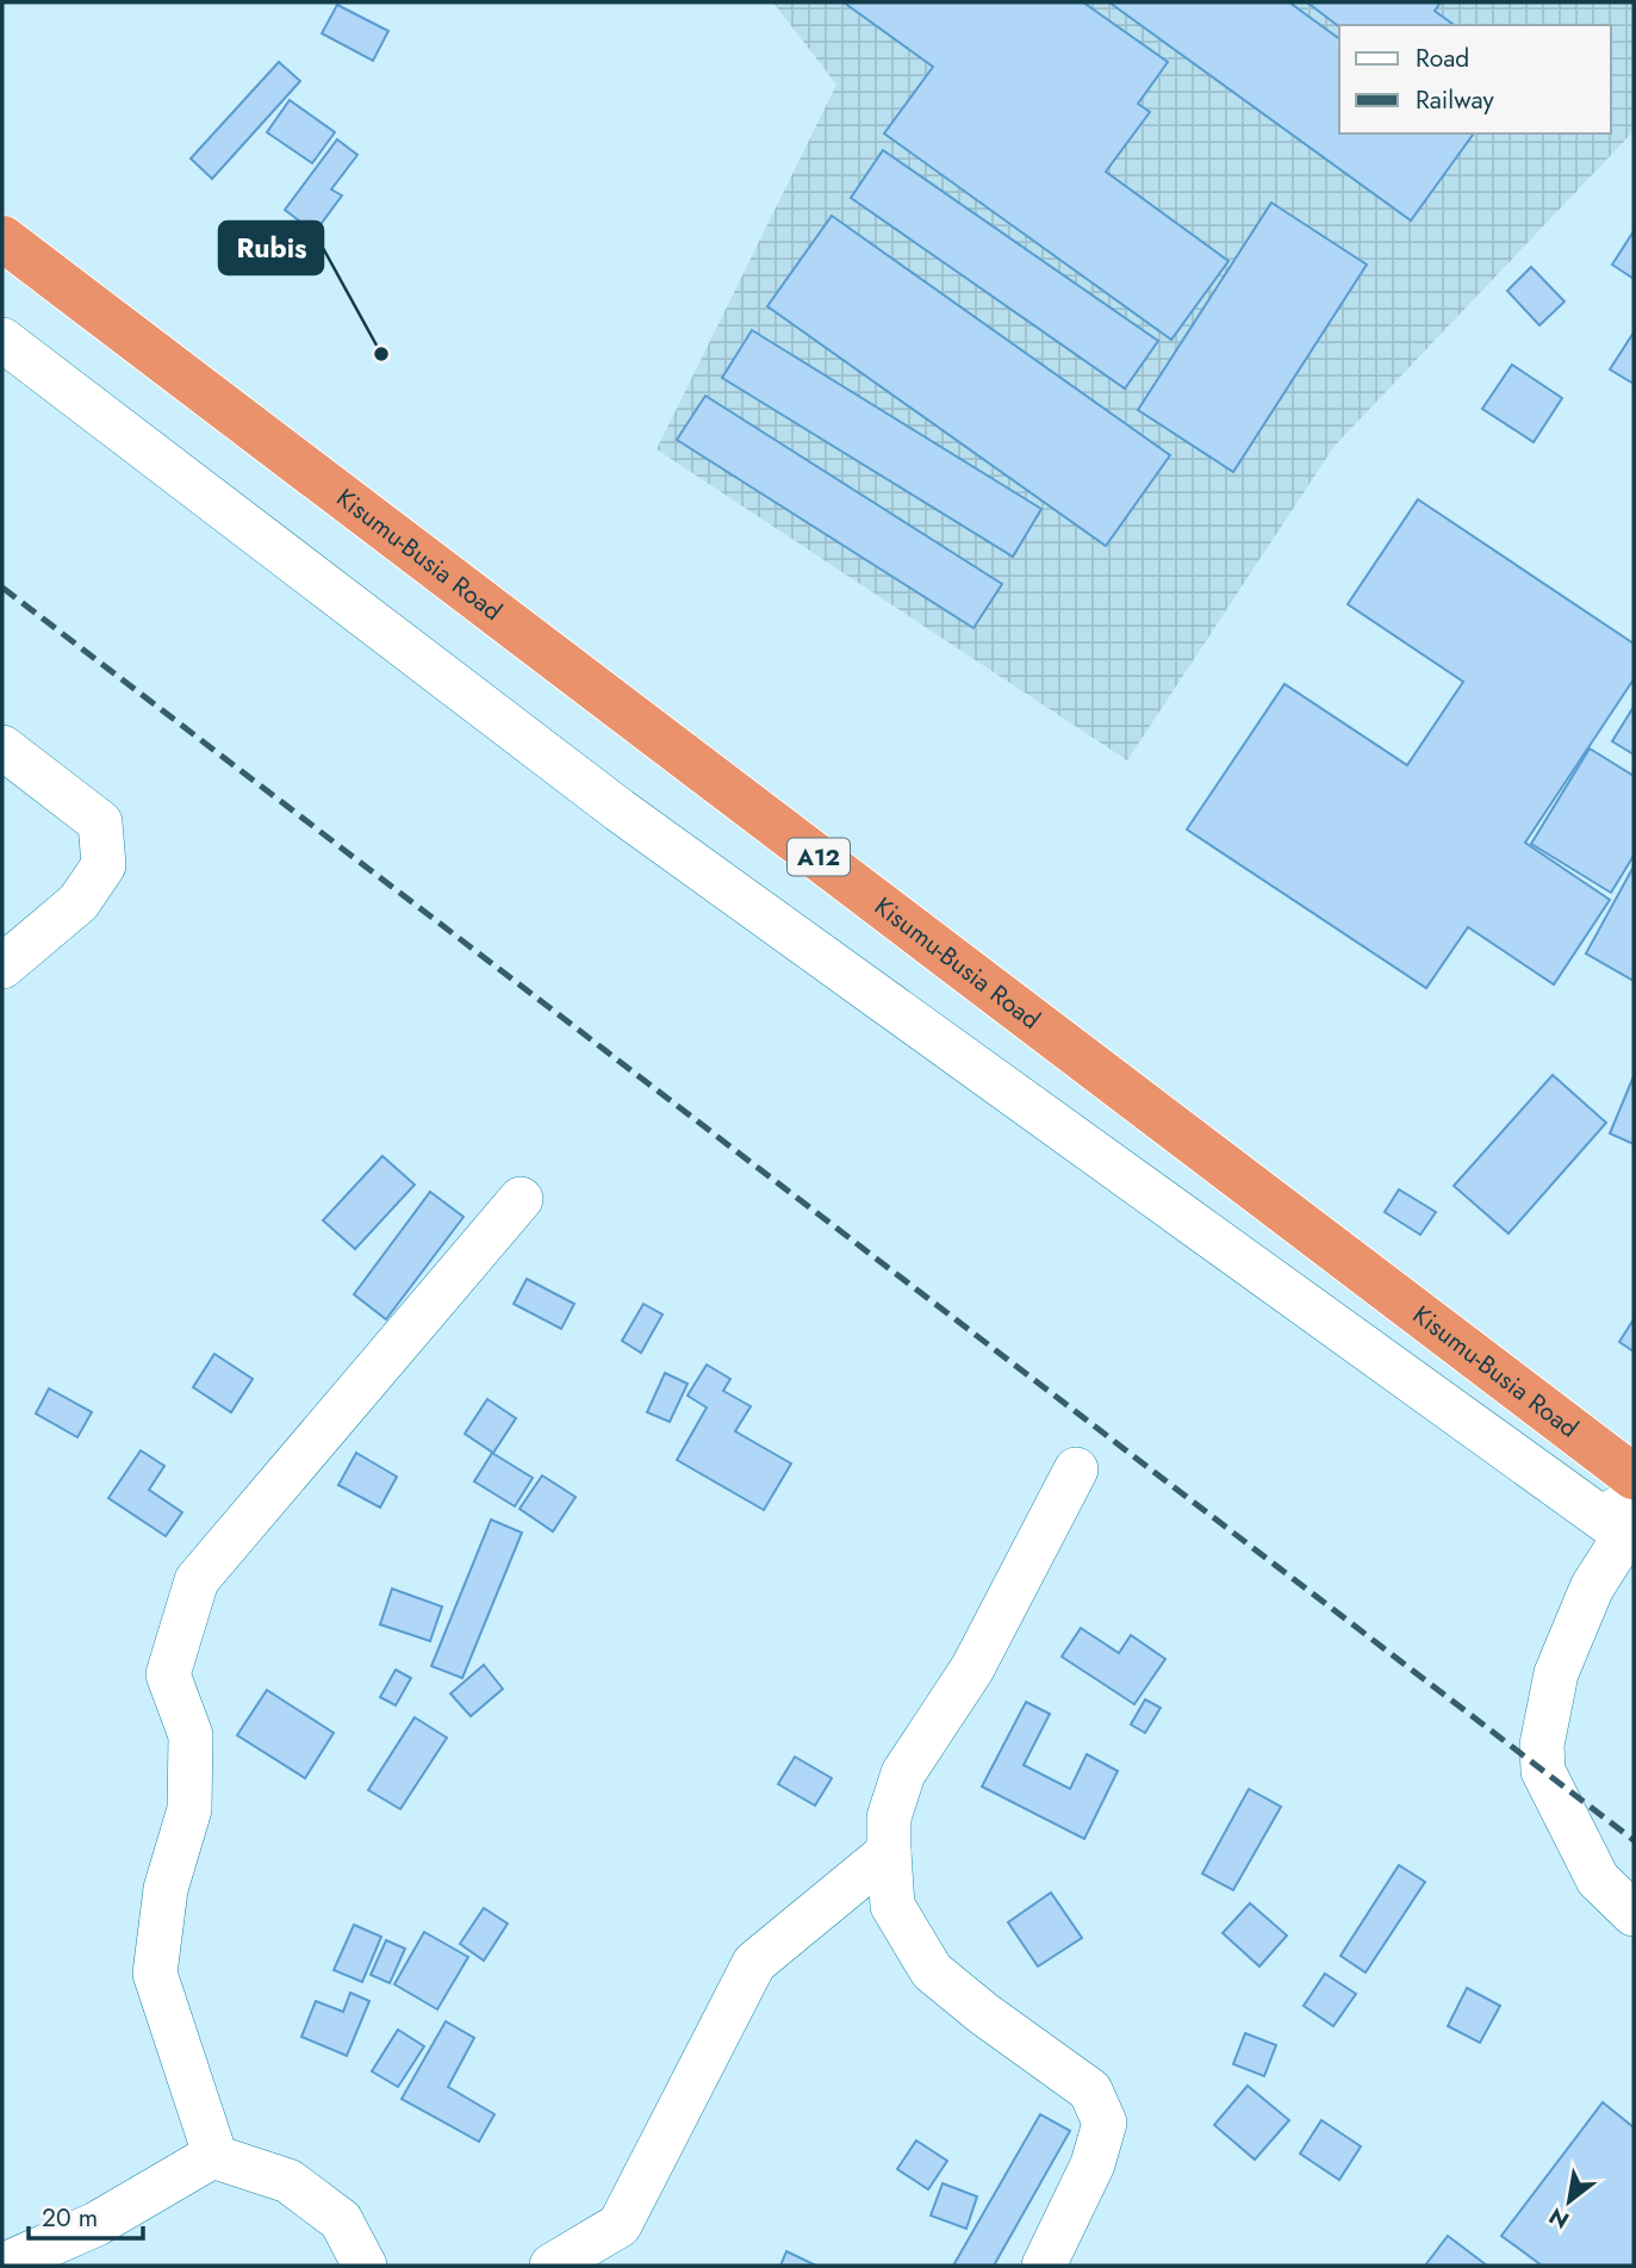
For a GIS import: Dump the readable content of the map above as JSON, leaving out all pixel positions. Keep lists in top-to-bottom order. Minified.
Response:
{"streets":{"highway":["Kisumu-Busia Road","A12"]},"places":["Rubis"],"legend":["Road","Railway"],"scale_bar":"20 m","north":"bottom left"}
